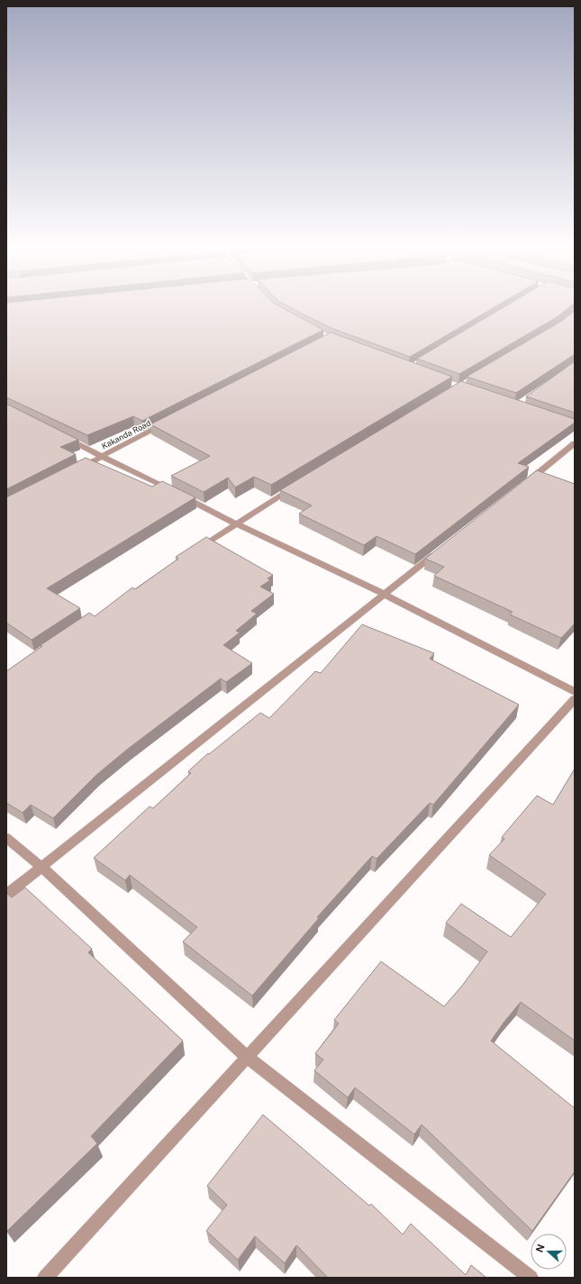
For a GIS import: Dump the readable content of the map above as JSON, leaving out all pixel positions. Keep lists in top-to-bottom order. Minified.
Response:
{"streets":{"street":["Kakanda Road"]},"north":"left"}
